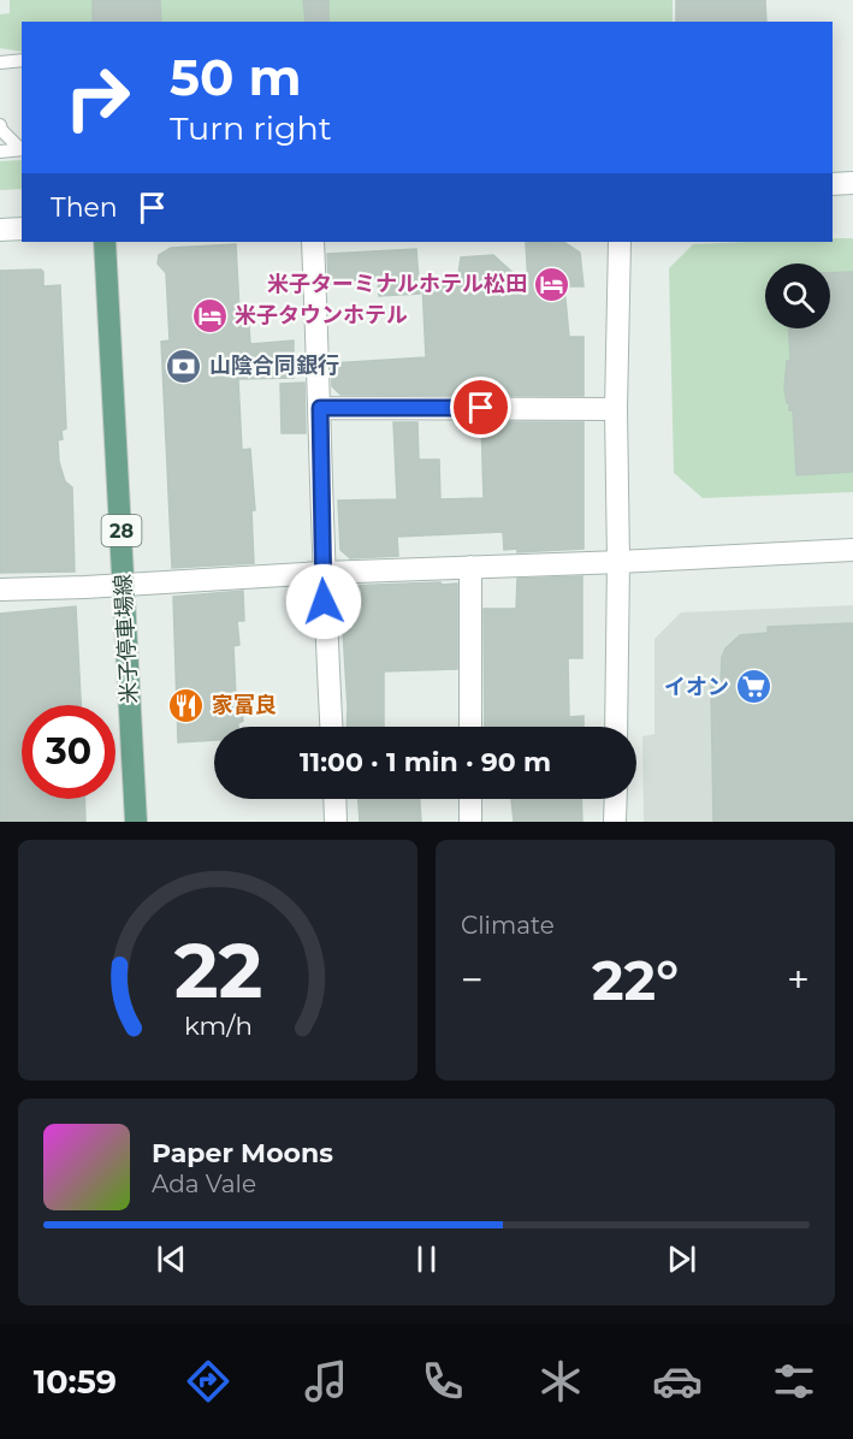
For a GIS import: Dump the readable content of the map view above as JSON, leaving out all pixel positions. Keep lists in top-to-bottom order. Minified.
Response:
{"streets":{"main road":["28","米子停車場線"]},"places":{"hotel":["米子ターミナルホテル松田","米子タウンホテル"],"bank":["山陰合同銀行"],"supermarket":["イオン"],"restaurant":["家富良"]},"page":{"turn":["50 m","Turn right"],"then":"Then","limit":"30","trip":"11:00 · 1 min · 90 m","tile":"Climate","heat":["−","22°","+"],"song":["Paper Moons","Ada Vale"],"tabs":"10:59","gauge":["22","km/h"]}}
